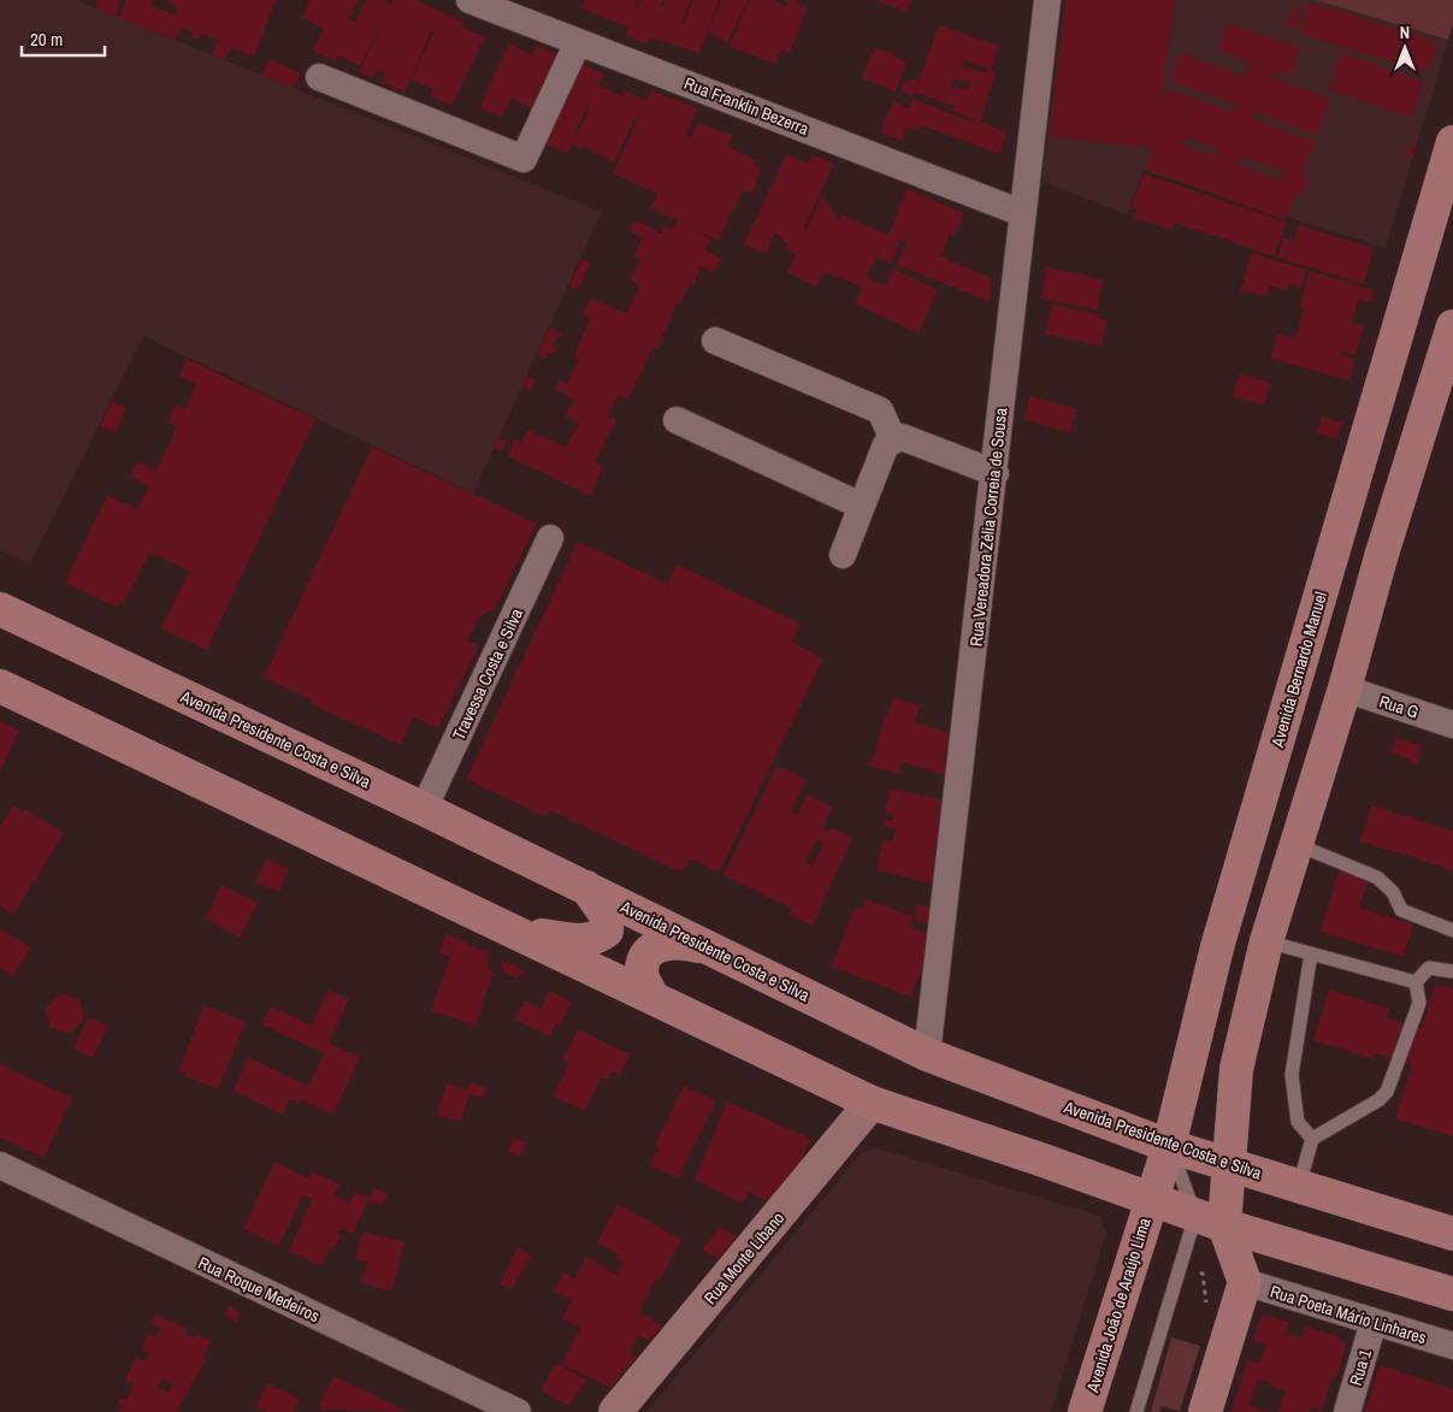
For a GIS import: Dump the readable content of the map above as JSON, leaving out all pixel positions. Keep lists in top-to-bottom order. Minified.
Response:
{"streets":{"main road":["Avenida Bernardo Manuel","Avenida Presidente Costa e Silva","Avenida João de Araújo Lima"],"street":["Rua Franklin Bezerra","Rua Vereadora Zélia Correia de Sousa","Travessa Costa e Silva","Rua G","Rua Monte Líbano","Rua Roque Medeiros","Rua Poeta Mário Linhares","Rua 1"]},"crossings":[["Rua Franklin Bezerra","Rua Vereadora Zélia Correia de Sousa"],["Rua Vereadora Zélia Correia de Sousa","Avenida Presidente Costa e Silva"],["Avenida Bernardo Manuel","Avenida Presidente Costa e Silva"],["Avenida Bernardo Manuel","Avenida João de Araújo Lima"],["Travessa Costa e Silva","Avenida Presidente Costa e Silva"],["Rua Poeta Mário Linhares","Rua 1"]],"scale_bar":"20 m","north":"top"}
